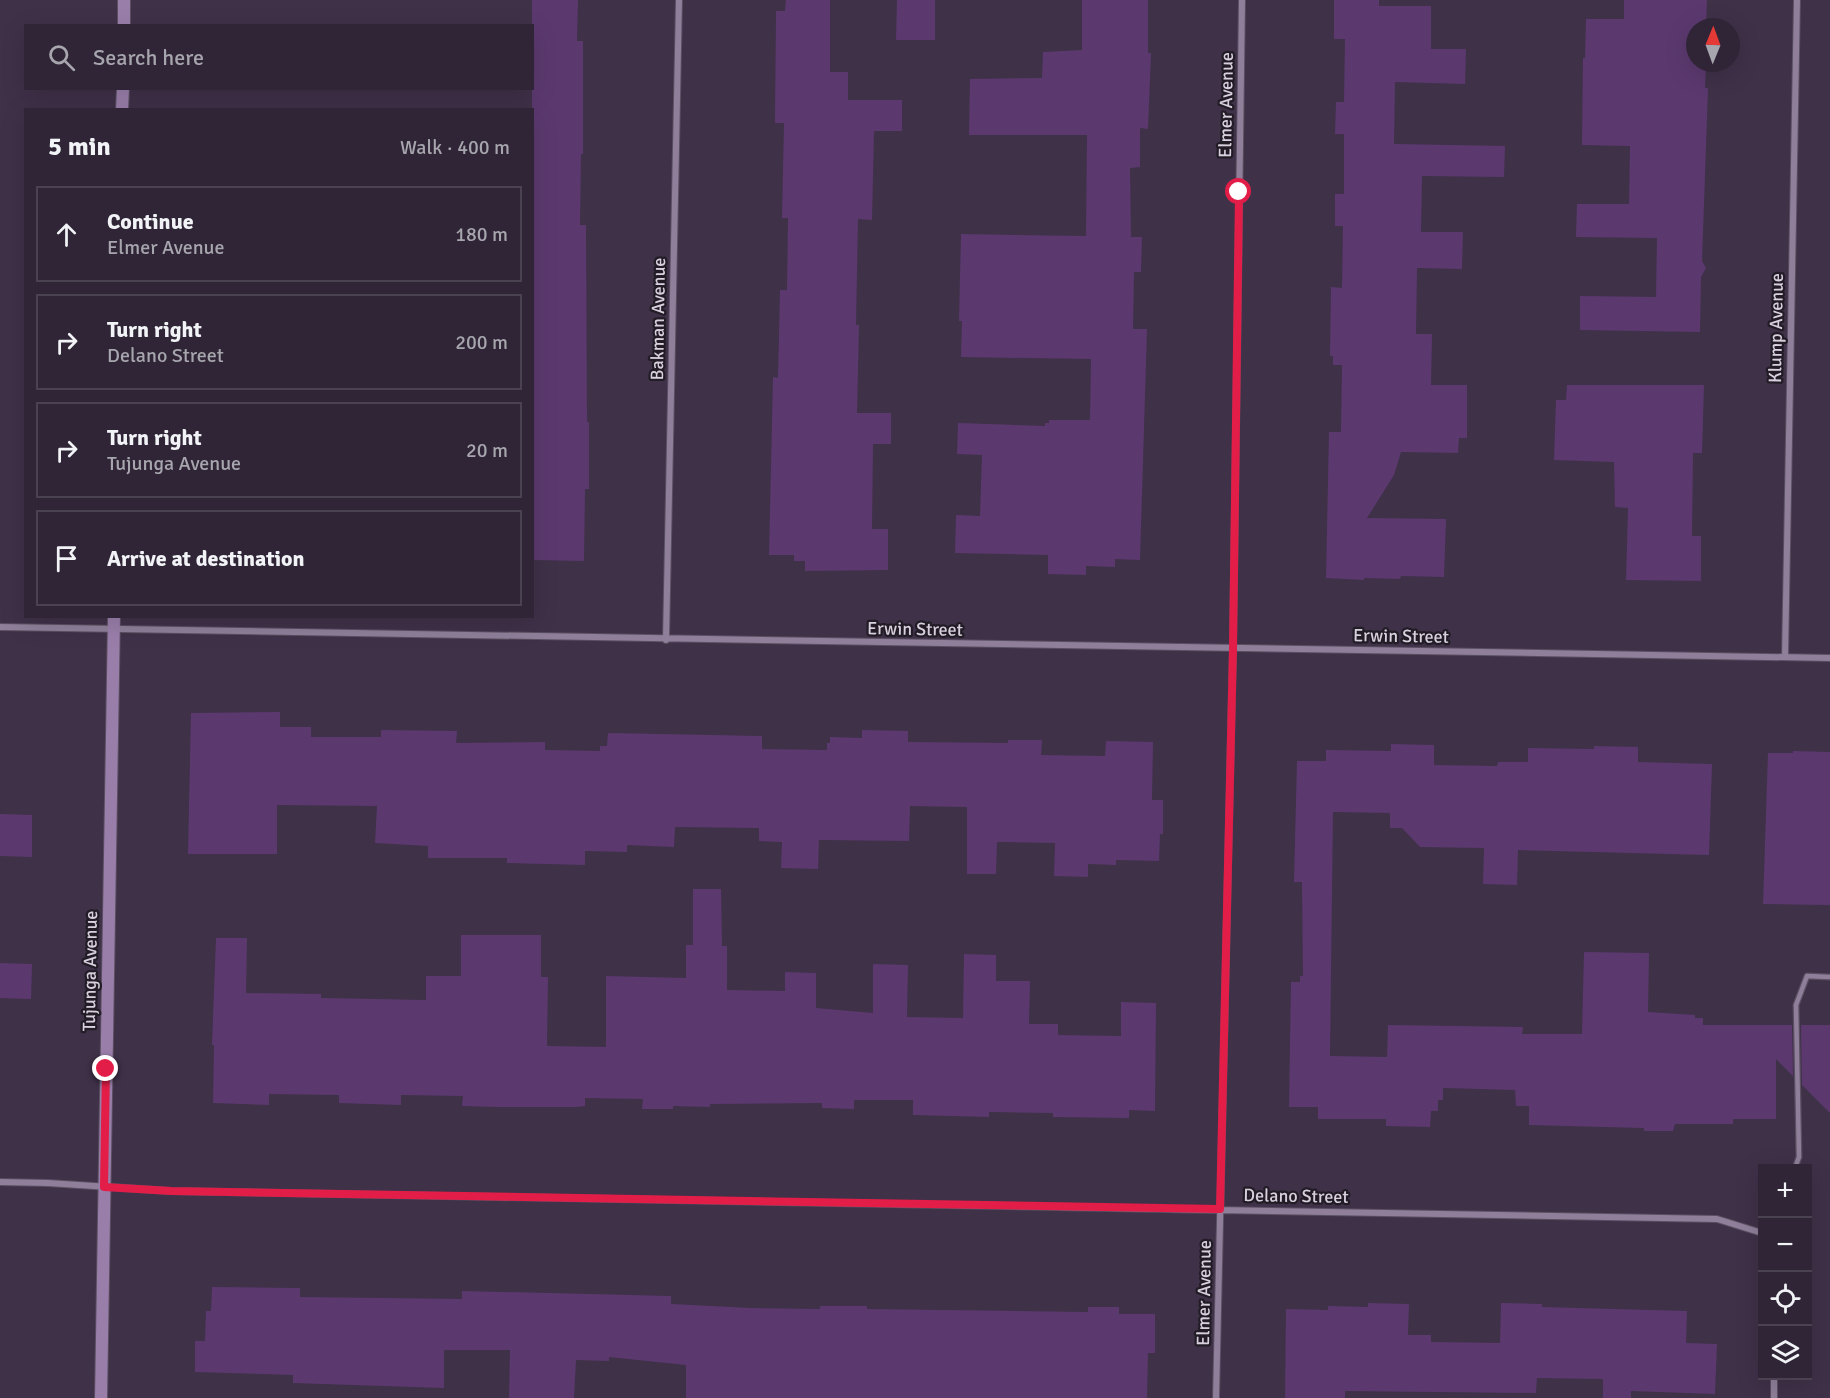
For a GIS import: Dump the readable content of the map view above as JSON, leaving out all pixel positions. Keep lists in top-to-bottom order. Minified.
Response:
{"streets":{"street":["Elmer Avenue","Bakman Avenue","Klump Avenue","Erwin Street","Tujunga Avenue","Delano Street"]},"crossings":[["Elmer Avenue","Erwin Street"],["Elmer Avenue","Delano Street"],["Bakman Avenue","Erwin Street"],["Klump Avenue","Erwin Street"],["Erwin Street","Tujunga Avenue"],["Tujunga Avenue","Delano Street"]],"north":"top","page":{"search":"Search here","heading":["5 min","Walk · 400 m"],"list":[["Continue","Elmer Avenue","180 m"],["Turn right","Delano Street","200 m"],["Turn right","Tujunga Avenue","20 m"],"Arrive at destination"],"map_buttons":["+","−"]}}
